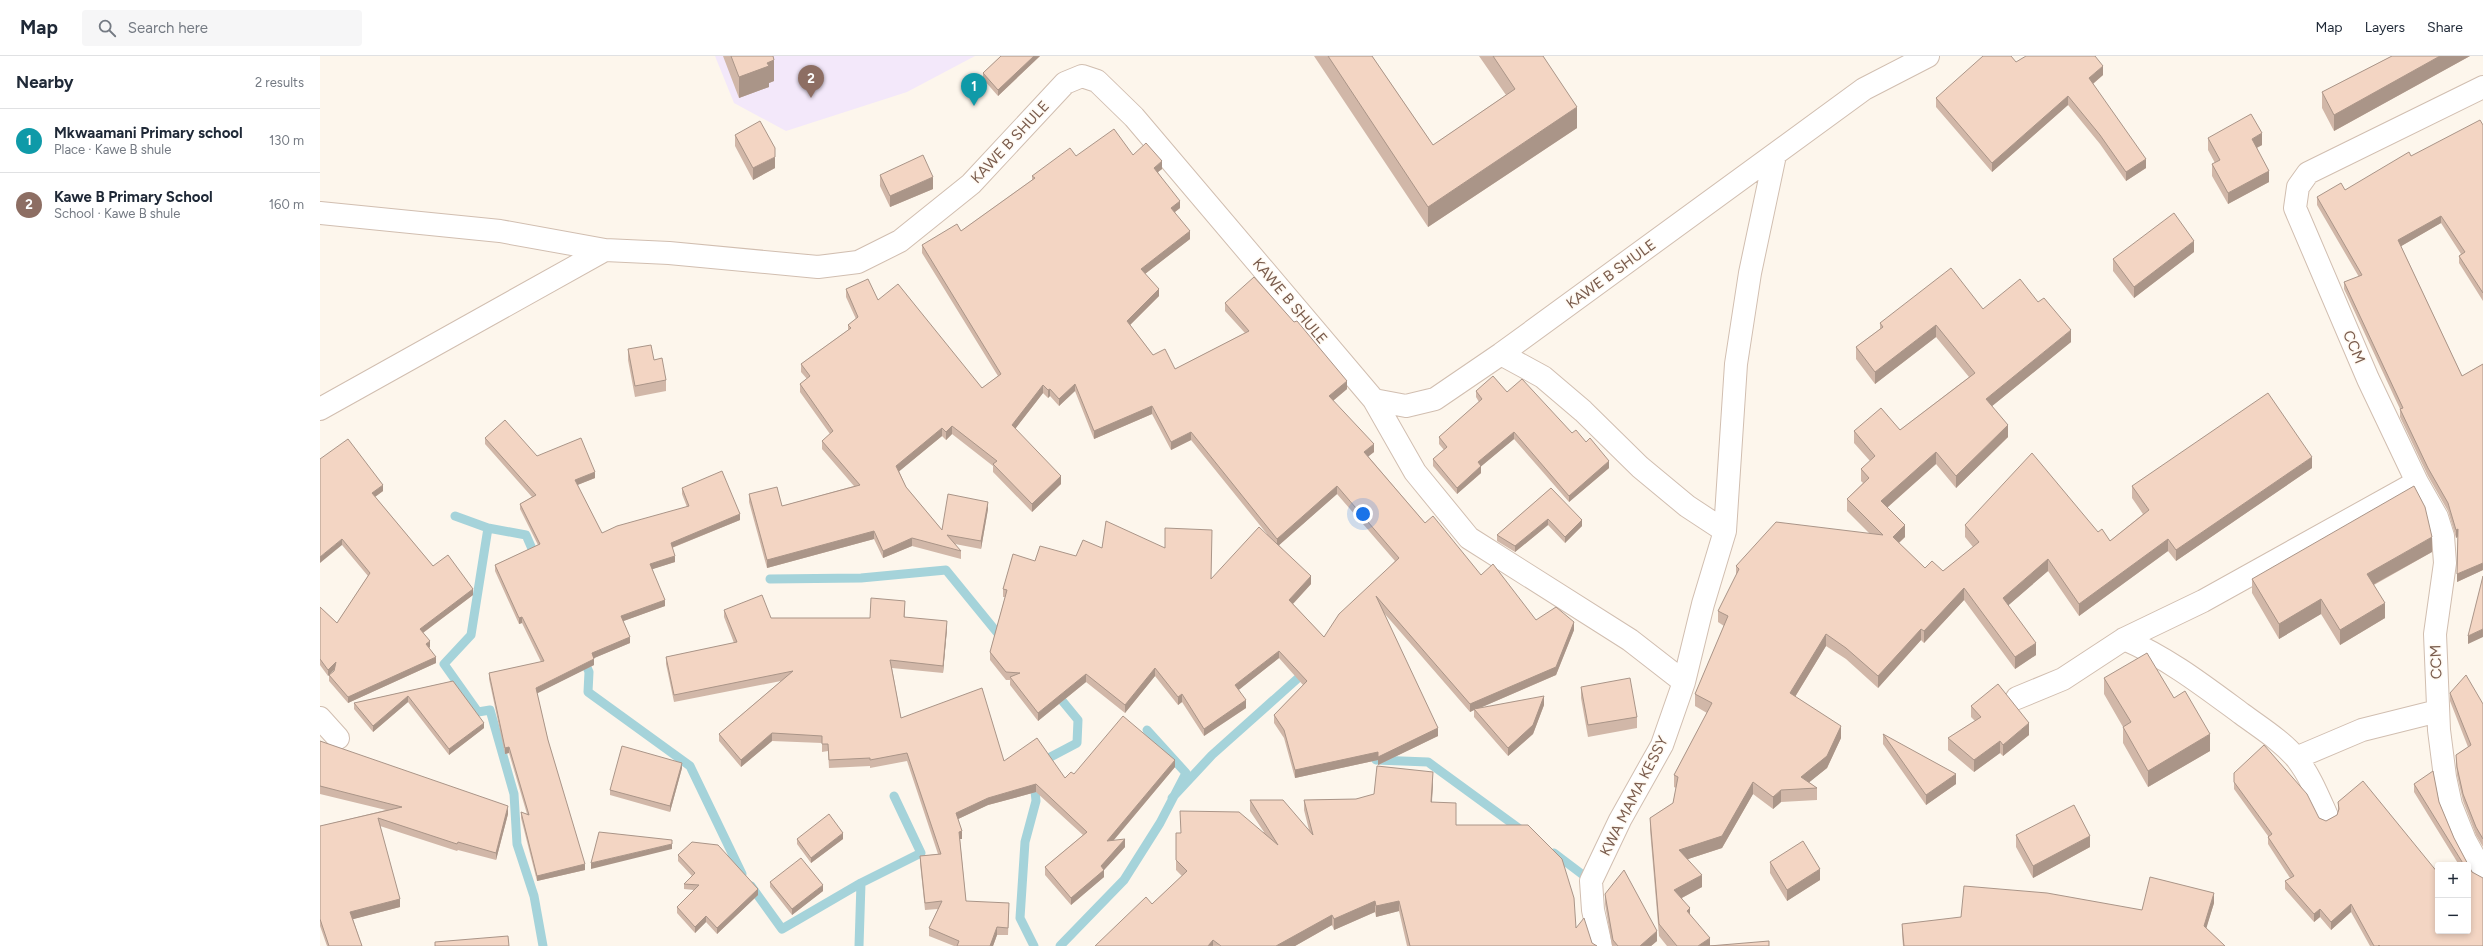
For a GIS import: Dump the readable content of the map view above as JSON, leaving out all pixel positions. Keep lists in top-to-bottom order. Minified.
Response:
{"streets":{"street":["KAWE B SHULE","CCM","KWA MAMA KESSY"]},"crossings":[["KAWE B SHULE","KWA MAMA KESSY"]],"page":{"header":"Map","search":"Search here","nav":["Map","Layers","Share"],"heading":["Nearby","2 results"],"pins":["2","1"],"list":[{"mark":"1","name":"Mkwaamani Primary school","note":"Place · Kawe B shule","value":"130 m"},{"mark":"2","name":"Kawe B Primary School","note":"School · Kawe B shule","value":"160 m"}],"map_buttons":["+","−"]}}
